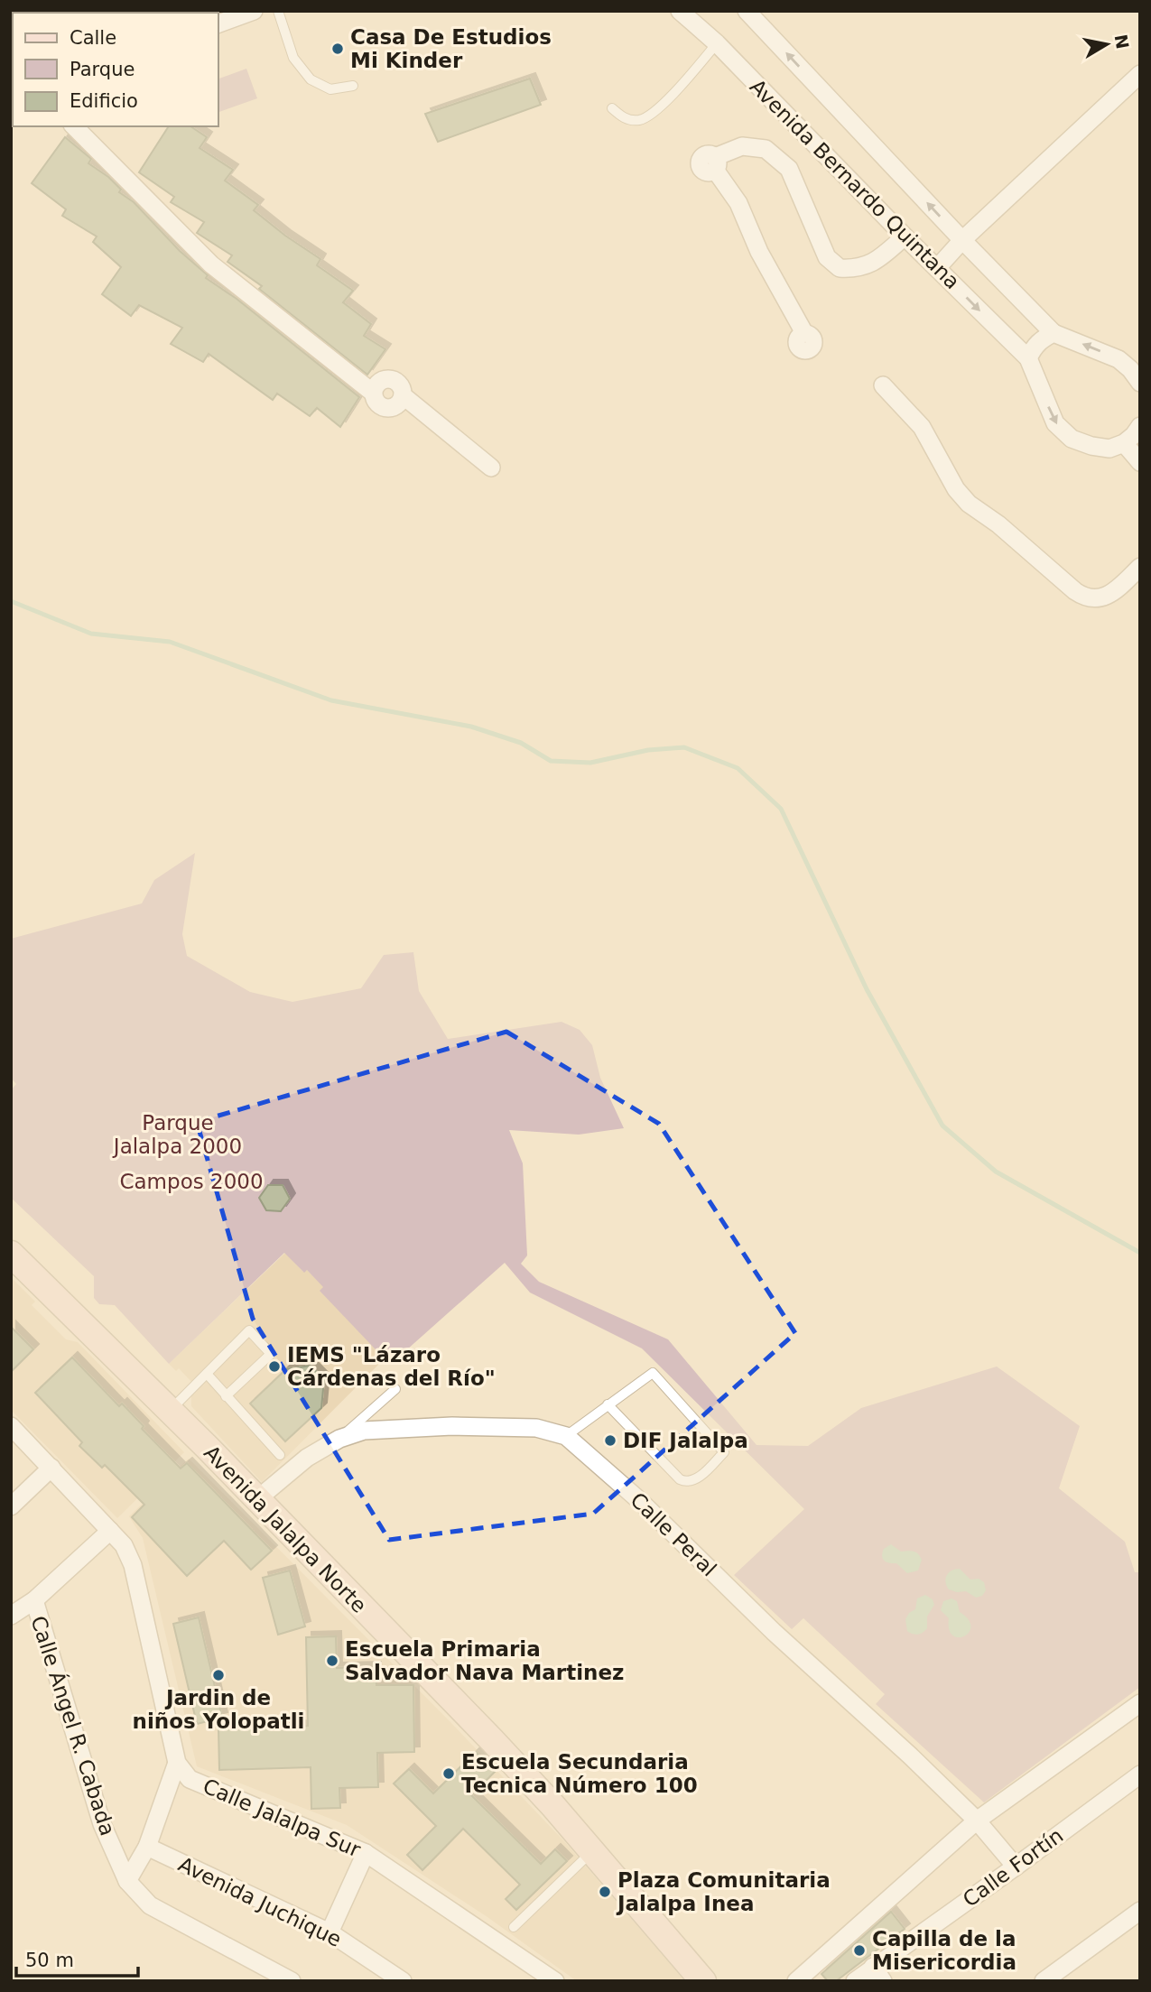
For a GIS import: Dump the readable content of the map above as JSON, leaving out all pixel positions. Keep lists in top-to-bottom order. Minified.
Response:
{"streets":{"street":["Avenida Bernardo Quintana","Avenida Jalalpa Norte","Calle Peral","Calle Ángel R. Cabada","Calle Jalalpa Sur","Calle Fortín","Avenida Juchique"]},"crossings":[["Avenida Jalalpa Norte","Calle Peral"],["Calle Peral","Calle Fortín"]],"parks":["Parque Jalalpa 2000","Campos 2000"],"places":["Casa De Estudios Mi Kinder","IEMS \"Lázaro Cárdenas del Río\"","DIF Jalalpa","Escuela Primaria Salvador Nava Martinez","Jardin de niños Yolopatli","Escuela Secundaria Tecnica Número 100","Plaza Comunitaria Jalalpa Inea","Capilla de la Misericordia"],"legend":["Calle","Parque","Edificio"],"scale_bar":"50 m","north":"right"}
